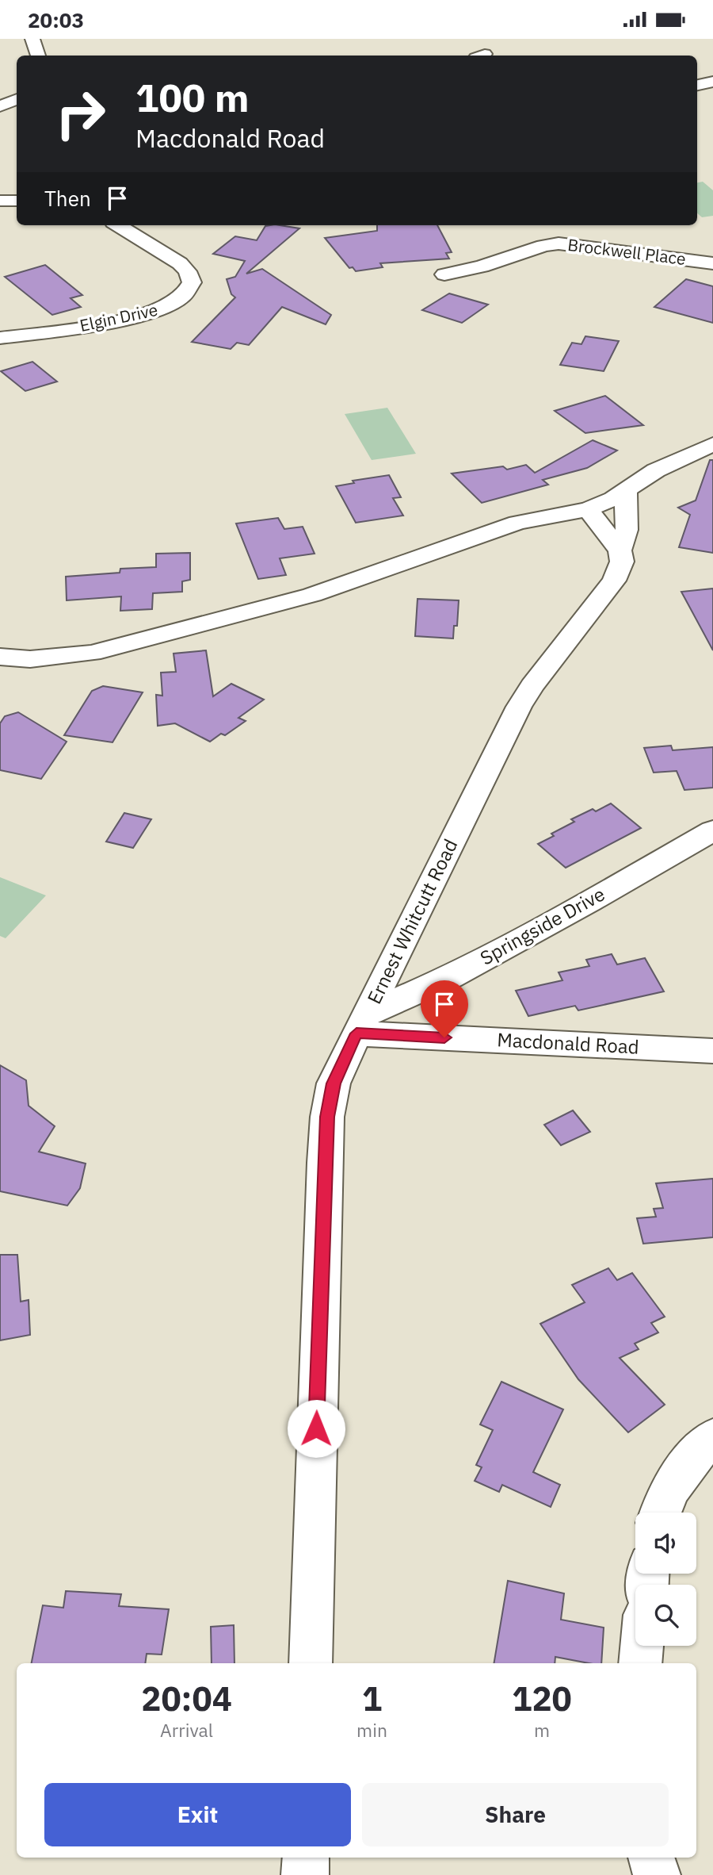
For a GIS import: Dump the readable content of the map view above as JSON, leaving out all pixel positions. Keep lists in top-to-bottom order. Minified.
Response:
{"streets":{"street":["Brockwell Place","Elgin Drive","Ernest Whitcutt Road","Springside Drive","Macdonald Road"]},"crossings":[["Ernest Whitcutt Road","Springside Drive"],["Ernest Whitcutt Road","Macdonald Road"],["Springside Drive","Macdonald Road"]],"page":{"status":"20:03","turn":["100 m","Macdonald Road"],"then":"Then","eta":["20:04","Arrival","1","min","120","m"],"buttons":["Exit","Share"]}}
